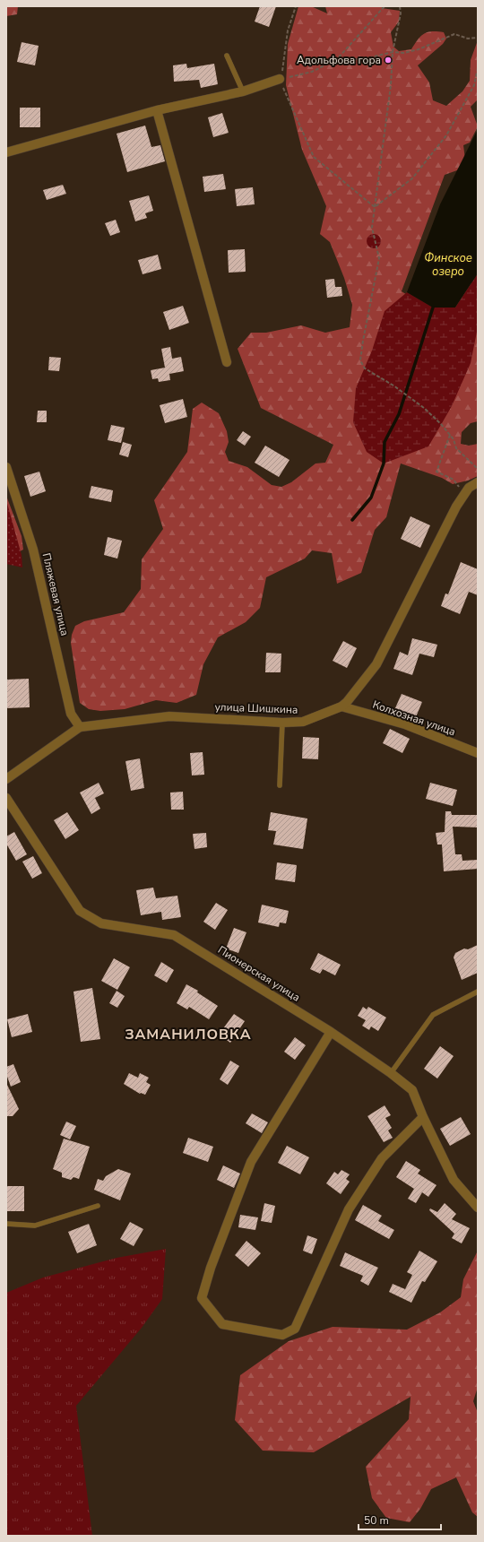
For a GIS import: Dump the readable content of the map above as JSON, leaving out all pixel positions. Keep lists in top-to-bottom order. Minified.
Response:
{"streets":{"street":["Пляжевая улица","улица Шишкина","Колхозная улица","Пионерская улица"]},"crossings":[["Пляжевая улица","улица Шишкина"],["улица Шишкина","Колхозная улица"]],"districts":["ЗАМАНИЛОВКА"],"water":["Финское озеро"],"places":["Адольфова гора"],"scale_bar":"50 m"}
